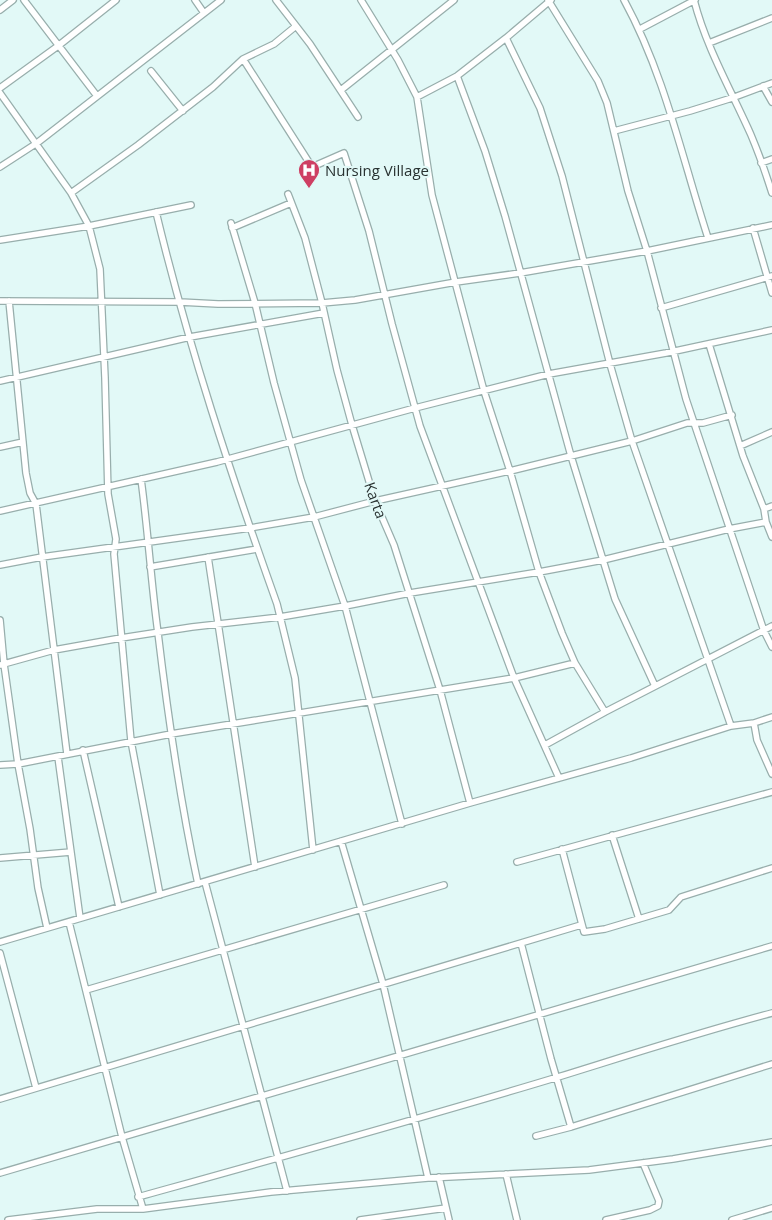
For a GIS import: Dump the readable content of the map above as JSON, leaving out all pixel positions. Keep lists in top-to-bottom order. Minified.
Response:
{"streets":{"street":["Karta"]},"places":{"hospital":["Nursing Village"]}}
